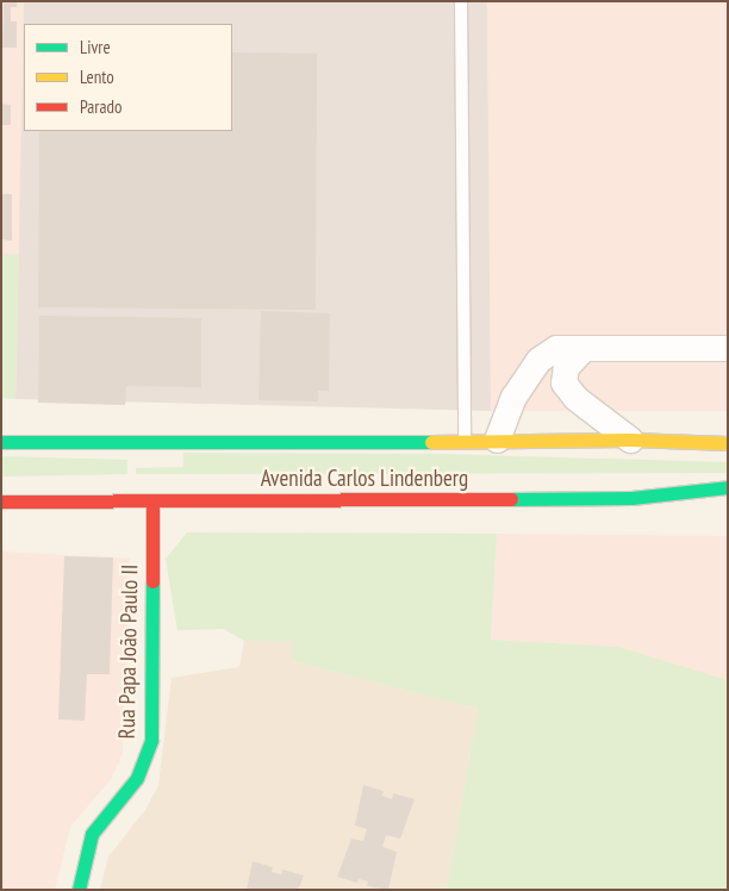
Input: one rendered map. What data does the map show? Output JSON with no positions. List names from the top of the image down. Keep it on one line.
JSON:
{"streets":{"main road":["Avenida Carlos Lindenberg","Rua Papa João Paulo II"]},"crossings":[["Avenida Carlos Lindenberg","Rua Papa João Paulo II"]],"legend":["Livre","Lento","Parado"]}
